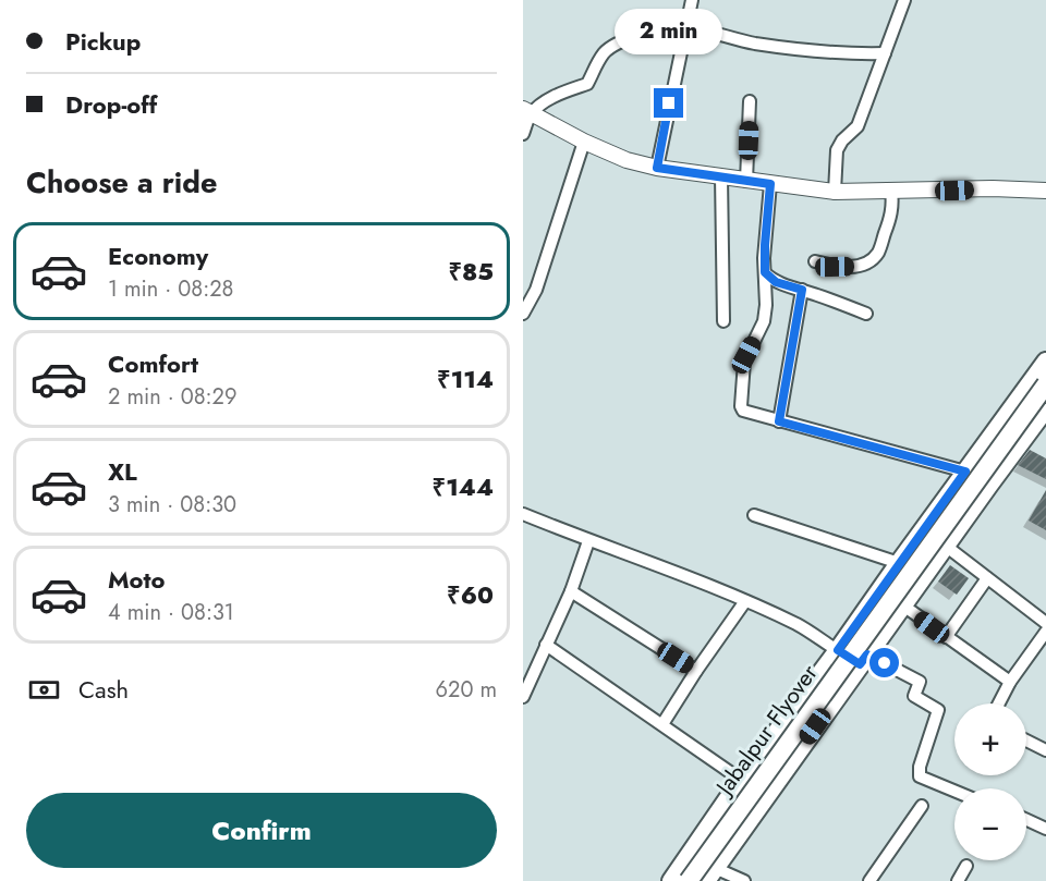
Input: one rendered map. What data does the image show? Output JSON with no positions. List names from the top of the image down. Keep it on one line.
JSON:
{"streets":{"main road":["Jabalpur Flyover"]},"page":{"banner":["Pickup","Drop-off"],"bubble":"2 min","heading":"Choose a ride","list":[{"name":"Economy","note":"1 min · 08:28","value":"₹85"},{"name":"Comfort","note":"2 min · 08:29","value":"₹114"},{"name":"XL","note":"3 min · 08:30","value":"₹144"},{"name":"Moto","note":"4 min · 08:31","value":"₹60"}],"pay":["Cash","620 m"],"map_buttons":["+","−"],"buttons":"Confirm"}}
